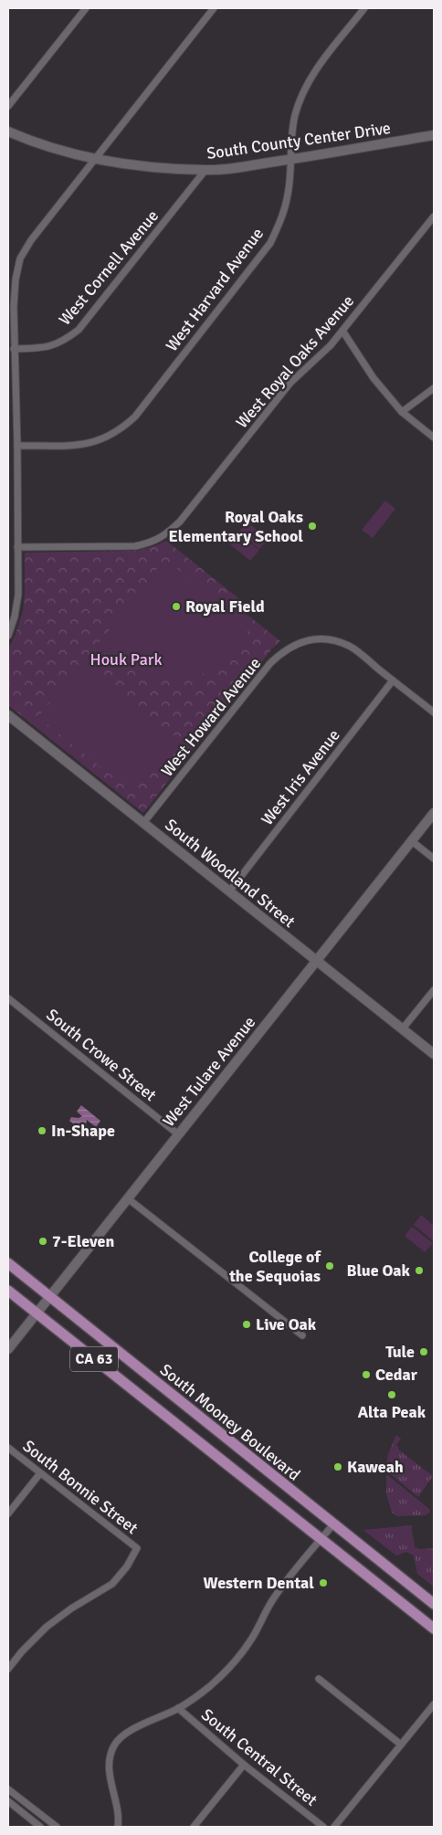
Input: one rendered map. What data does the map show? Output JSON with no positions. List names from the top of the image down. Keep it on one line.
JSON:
{"streets":{"main road":["CA 63","South Mooney Boulevard"],"street":["South County Center Drive","West Cornell Avenue","West Harvard Avenue","West Royal Oaks Avenue","West Howard Avenue","West Iris Avenue","South Woodland Street","South Crowe Street","West Tulare Avenue","South Bonnie Street","South Central Street"]},"crossings":[["South County Center Drive","West Cornell Avenue"],["South County Center Drive","West Harvard Avenue"],["West Howard Avenue","West Iris Avenue"],["West Howard Avenue","South Woodland Street"],["West Iris Avenue","South Woodland Street"],["South Woodland Street","West Tulare Avenue"],["South Crowe Street","West Tulare Avenue"],["West Tulare Avenue","South Mooney Boulevard"]],"parks":["Houk Park"],"places":["Royal Oaks Elementary School","Royal Field","In-Shape","7-Eleven","College of the Sequoias","Blue Oak","Live Oak","Tule","Cedar","Alta Peak","Kaweah","Western Dental"]}
